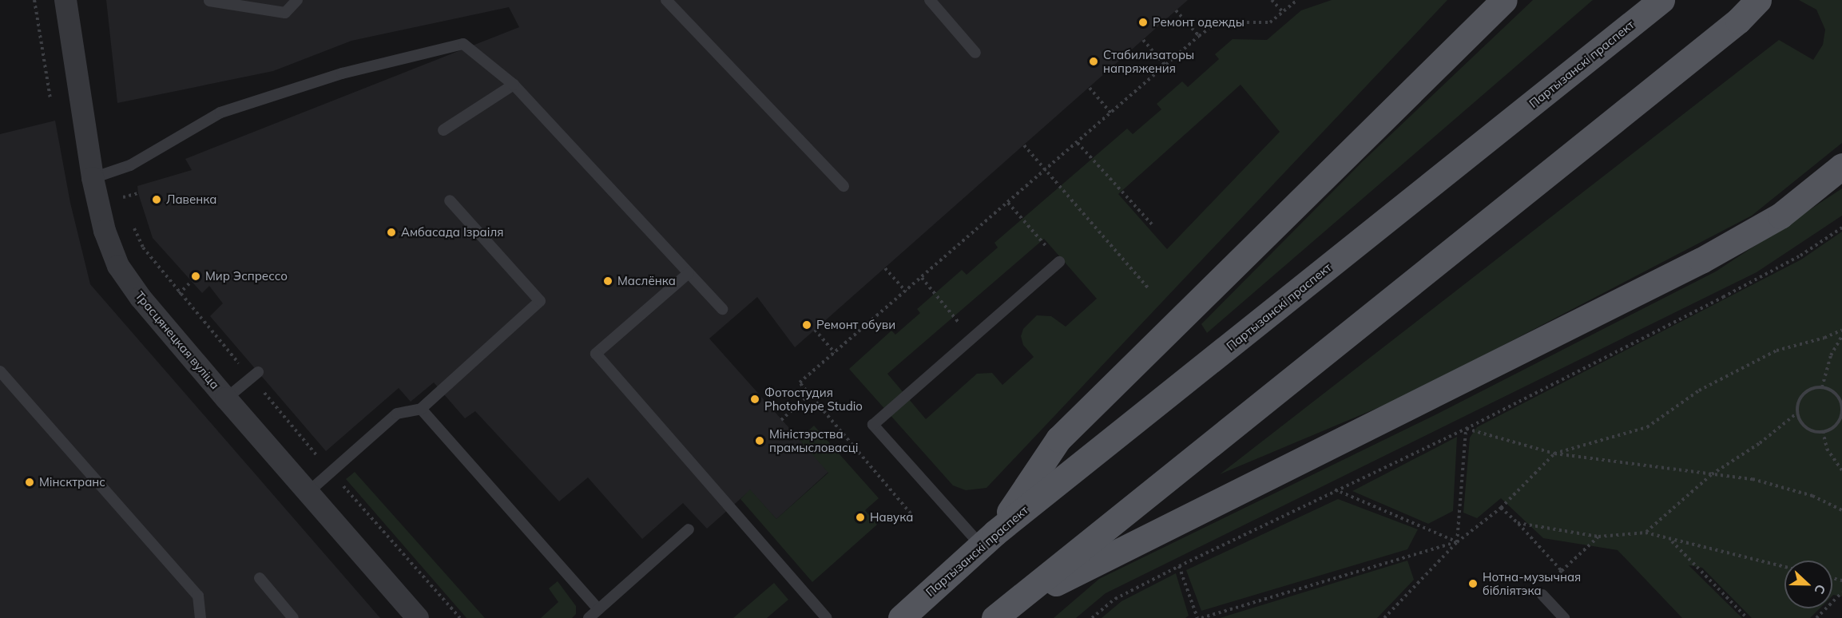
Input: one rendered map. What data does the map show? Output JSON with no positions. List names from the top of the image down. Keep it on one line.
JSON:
{"streets":{"main road":["Партызанскі праспект"],"street":["Трасцянецкая вуліца"]},"places":["Ремонт одежды","Стабилизаторы напряжения","Лавенка","Амбасада Ізраіля","Мир Эспрессо","Маслёнка","Ремонт обуви","Фотостудия Photohype Studio","Міністэрства прамысловасці","Мінсктранс","Навука","Нотна-музычная бібліятэка"],"north":"right"}
